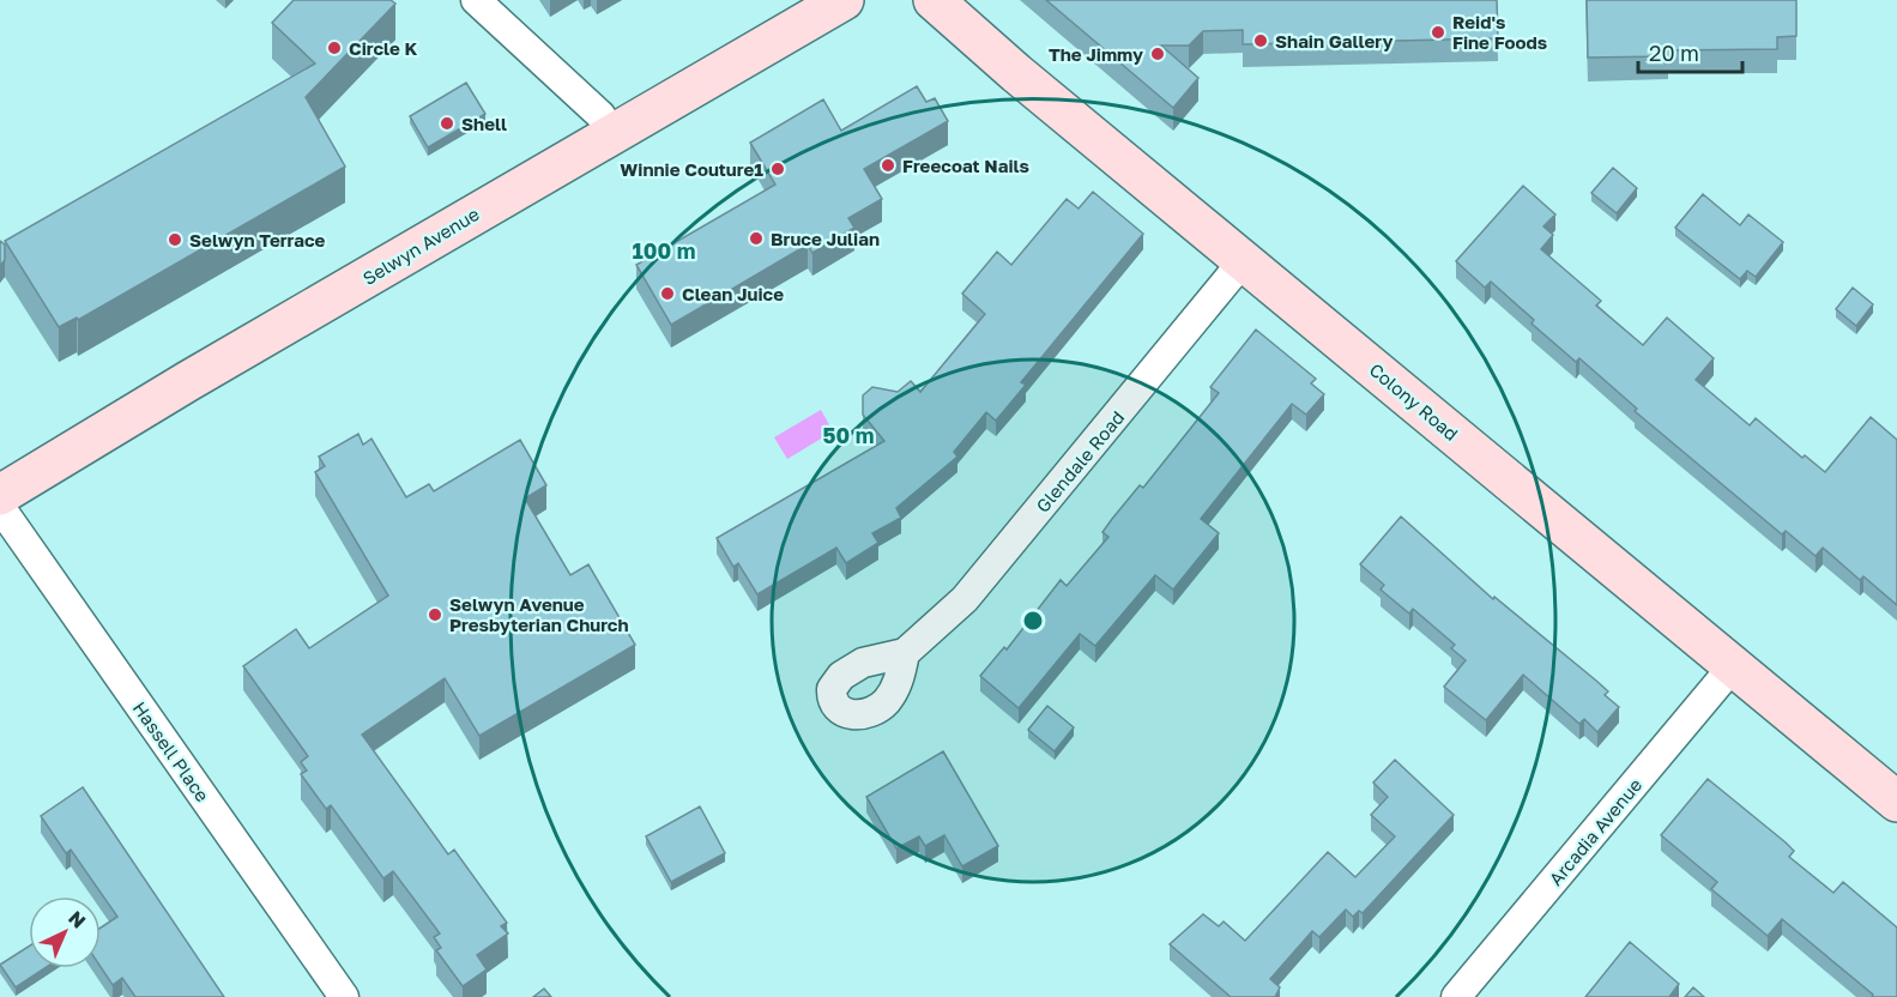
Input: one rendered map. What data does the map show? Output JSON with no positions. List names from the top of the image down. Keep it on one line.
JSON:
{"streets":{"street":["Selwyn Avenue","Colony Road","Glendale Road","Hassell Place","Arcadia Avenue"]},"crossings":[["Colony Road","Glendale Road"],["Colony Road","Arcadia Avenue"]],"places":["Reid's Fine Foods","Shain Gallery","Circle K","The Jimmy","Shell","Freecoat Nails","Winnie Couture1","Bruce Julian","Selwyn Terrace","Clean Juice","Selwyn Avenue Presbyterian Church"],"scale_bar":"20 m","north":"top right","rings":["100 m","50 m"]}
